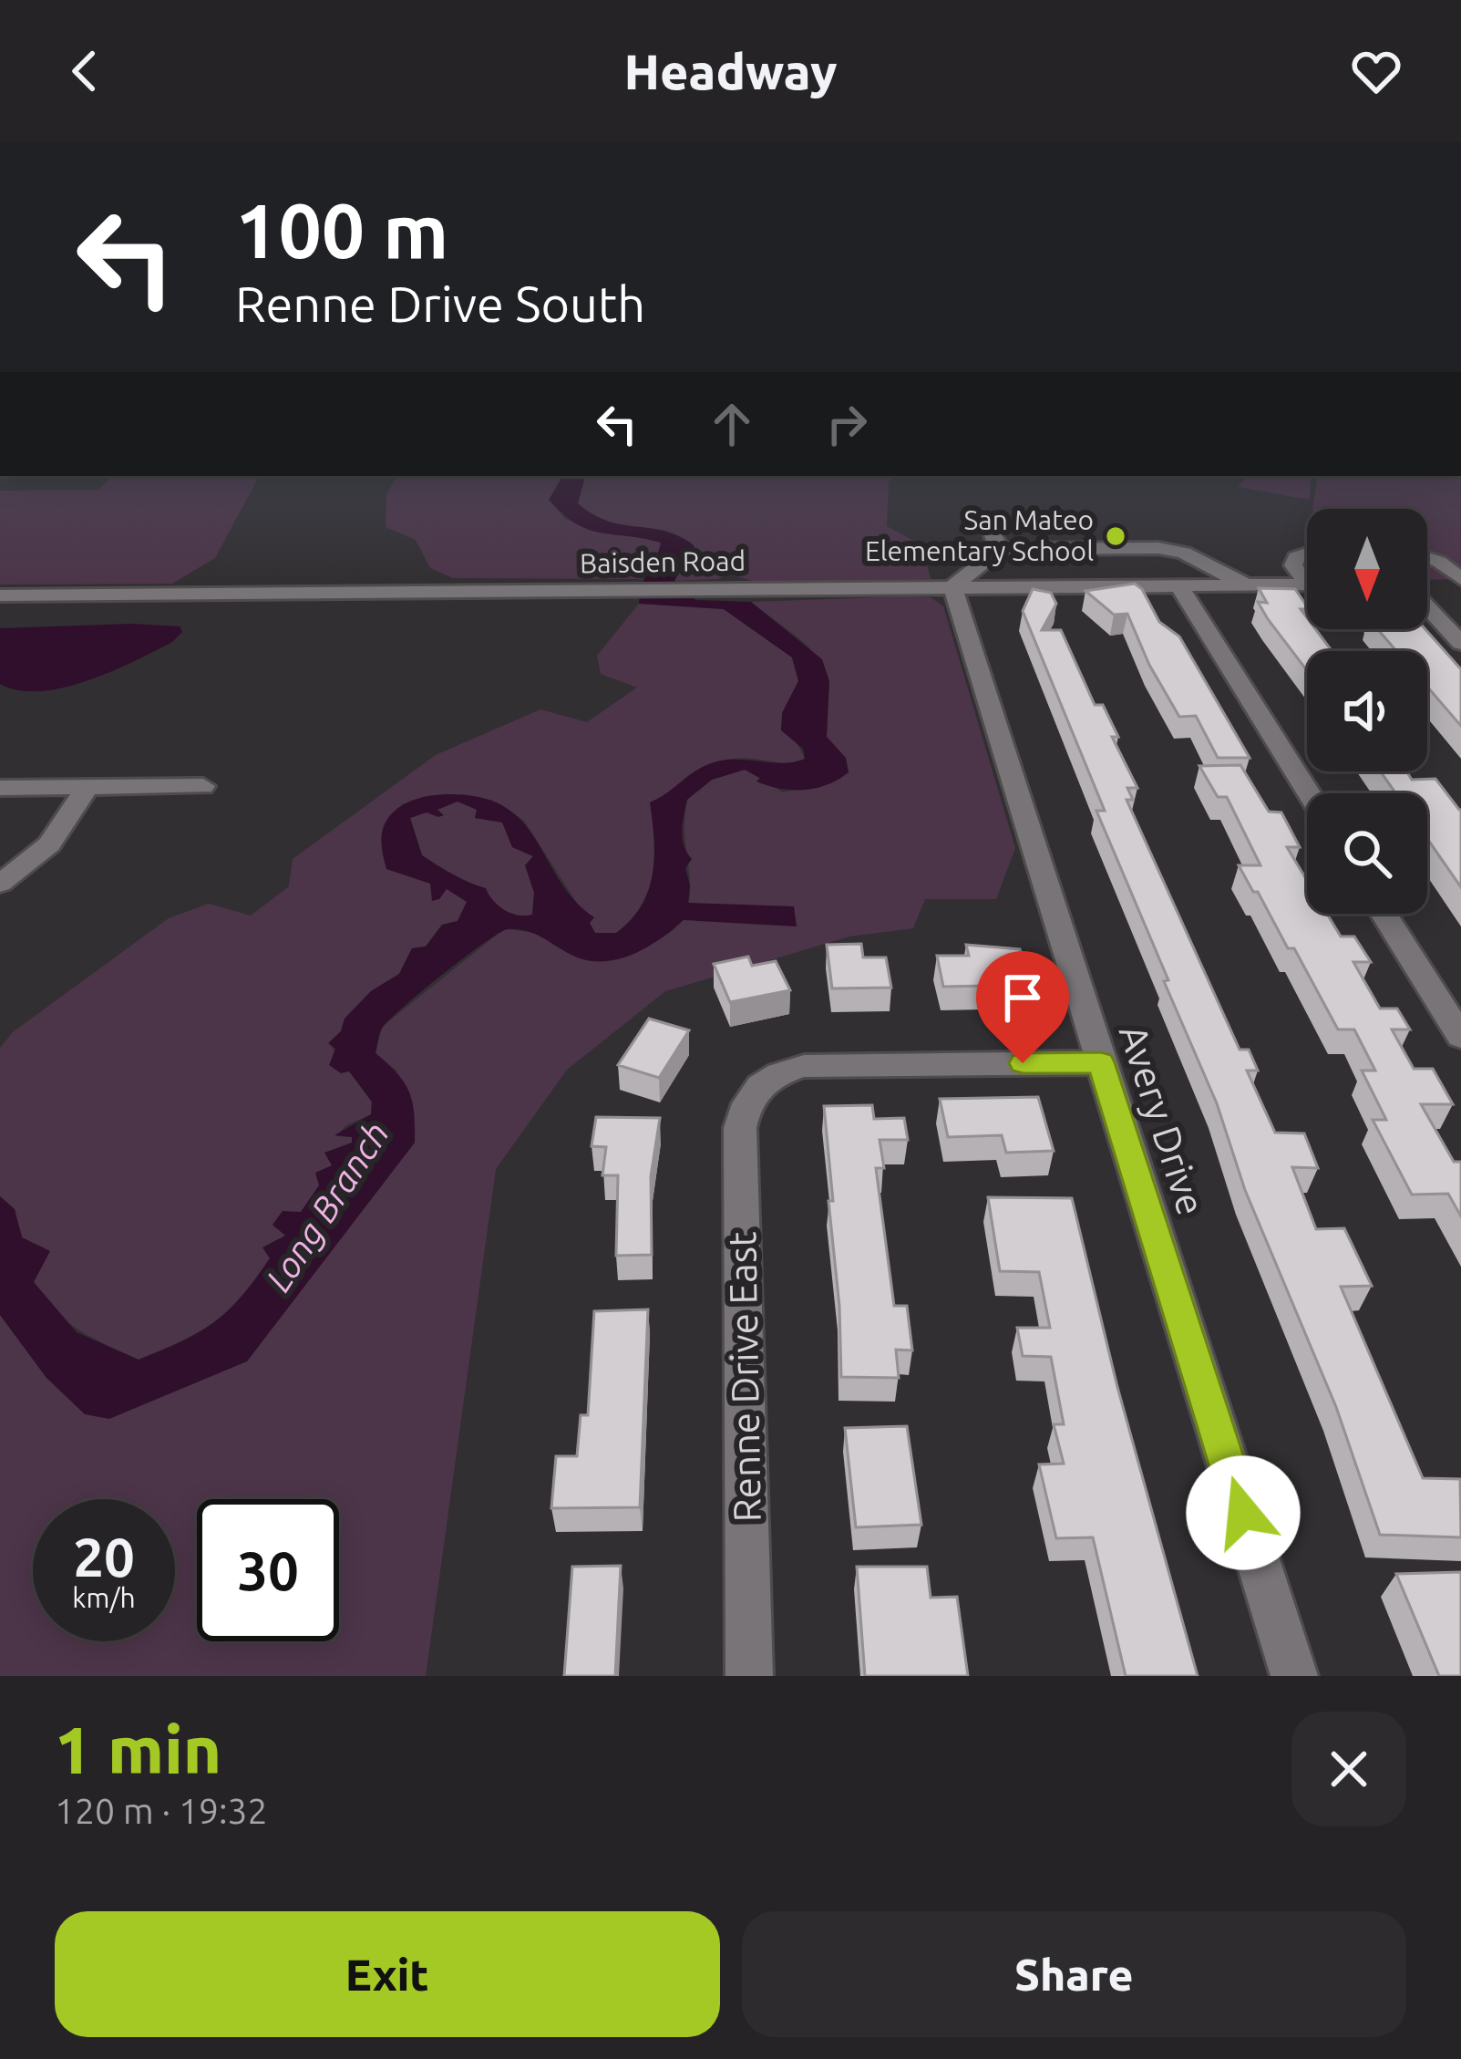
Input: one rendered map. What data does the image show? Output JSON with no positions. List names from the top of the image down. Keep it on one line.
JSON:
{"streets":{"street":["Baisden Road","Avery Drive","Renne Drive East"]},"crossings":[["Baisden Road","Avery Drive"],["Avery Drive","Renne Drive East"]],"water":["Long Branch"],"places":["San Mateo Elementary School"],"north":"bottom","page":{"header":"Headway","turn":["100 m","Renne Drive South"],"speed":"20 km/h","limit":"30","heading":["1 min","120 m · 19:32"],"buttons":["Exit","Share"]}}
